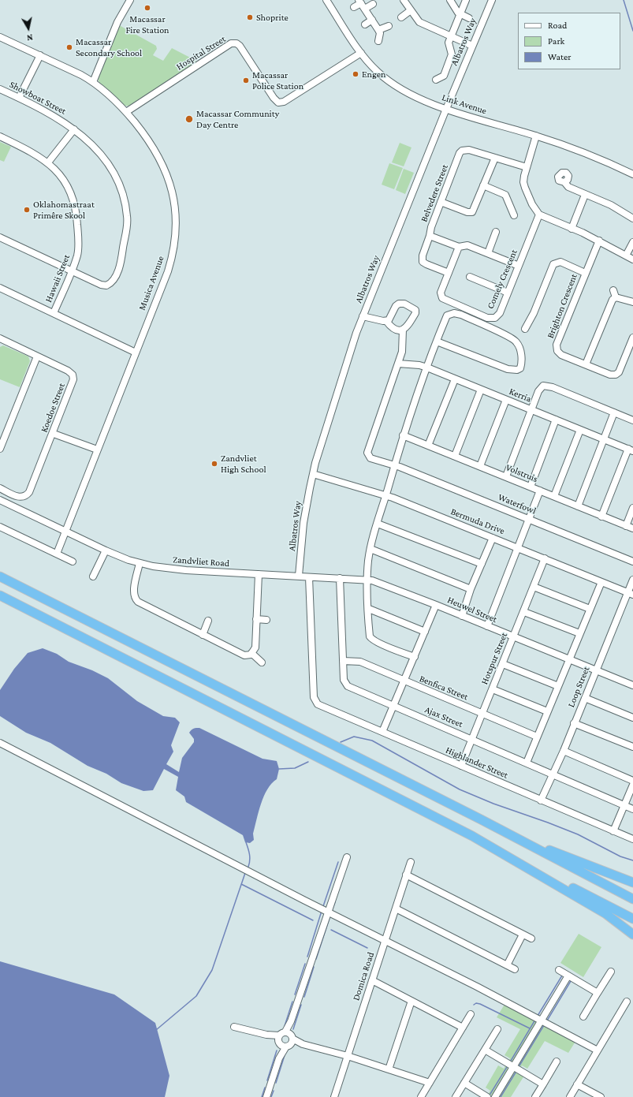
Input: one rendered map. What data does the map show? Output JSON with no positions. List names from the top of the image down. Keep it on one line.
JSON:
{"streets":{"street":["Albatros Way","Hospital Street","Showboat Street","Link Avenue","Belvedere Street","Hawaii Street","Comely Crescent","Musica Avenue","Brighton Crescent","Kerria","Koedoe Street","Volstruis","Waterfowl","Bermuda Drive","Zandvliet Road","Heuwel Street","Hotspur Street","Loop Street","Benfica Street","Ajax Street","Highlander Street","Domica Road"]},"crossings":[["Albatros Way","Link Avenue"],["Albatros Way","Bermuda Drive"],["Albatros Way","Zandvliet Road"],["Albatros Way","Heuwel Street"],["Hospital Street","Link Avenue"],["Hospital Street","Musica Avenue"],["Showboat Street","Hawaii Street"],["Belvedere Street","Comely Crescent"],["Musica Avenue","Zandvliet Road"],["Kerria","Waterfowl"],["Bermuda Drive","Hotspur Street"],["Bermuda Drive","Loop Street"],["Zandvliet Road","Heuwel Street"],["Heuwel Street","Hotspur Street"],["Heuwel Street","Loop Street"],["Heuwel Street","Ajax Street"],["Heuwel Street","Highlander Street"],["Hotspur Street","Benfica Street"],["Hotspur Street","Ajax Street"],["Hotspur Street","Highlander Street"],["Loop Street","Ajax Street"],["Loop Street","Highlander Street"],["Benfica Street","Ajax Street"]],"places":["Macassar Fire Station","Shoprite","Macassar Secondary School","Engen","Macassar Police Station","Macassar Community Day Centre","Oklahomastraat Primêre Skool","Zandvliet High School"],"legend":["Road","Park","Water"],"north":"bottom"}
